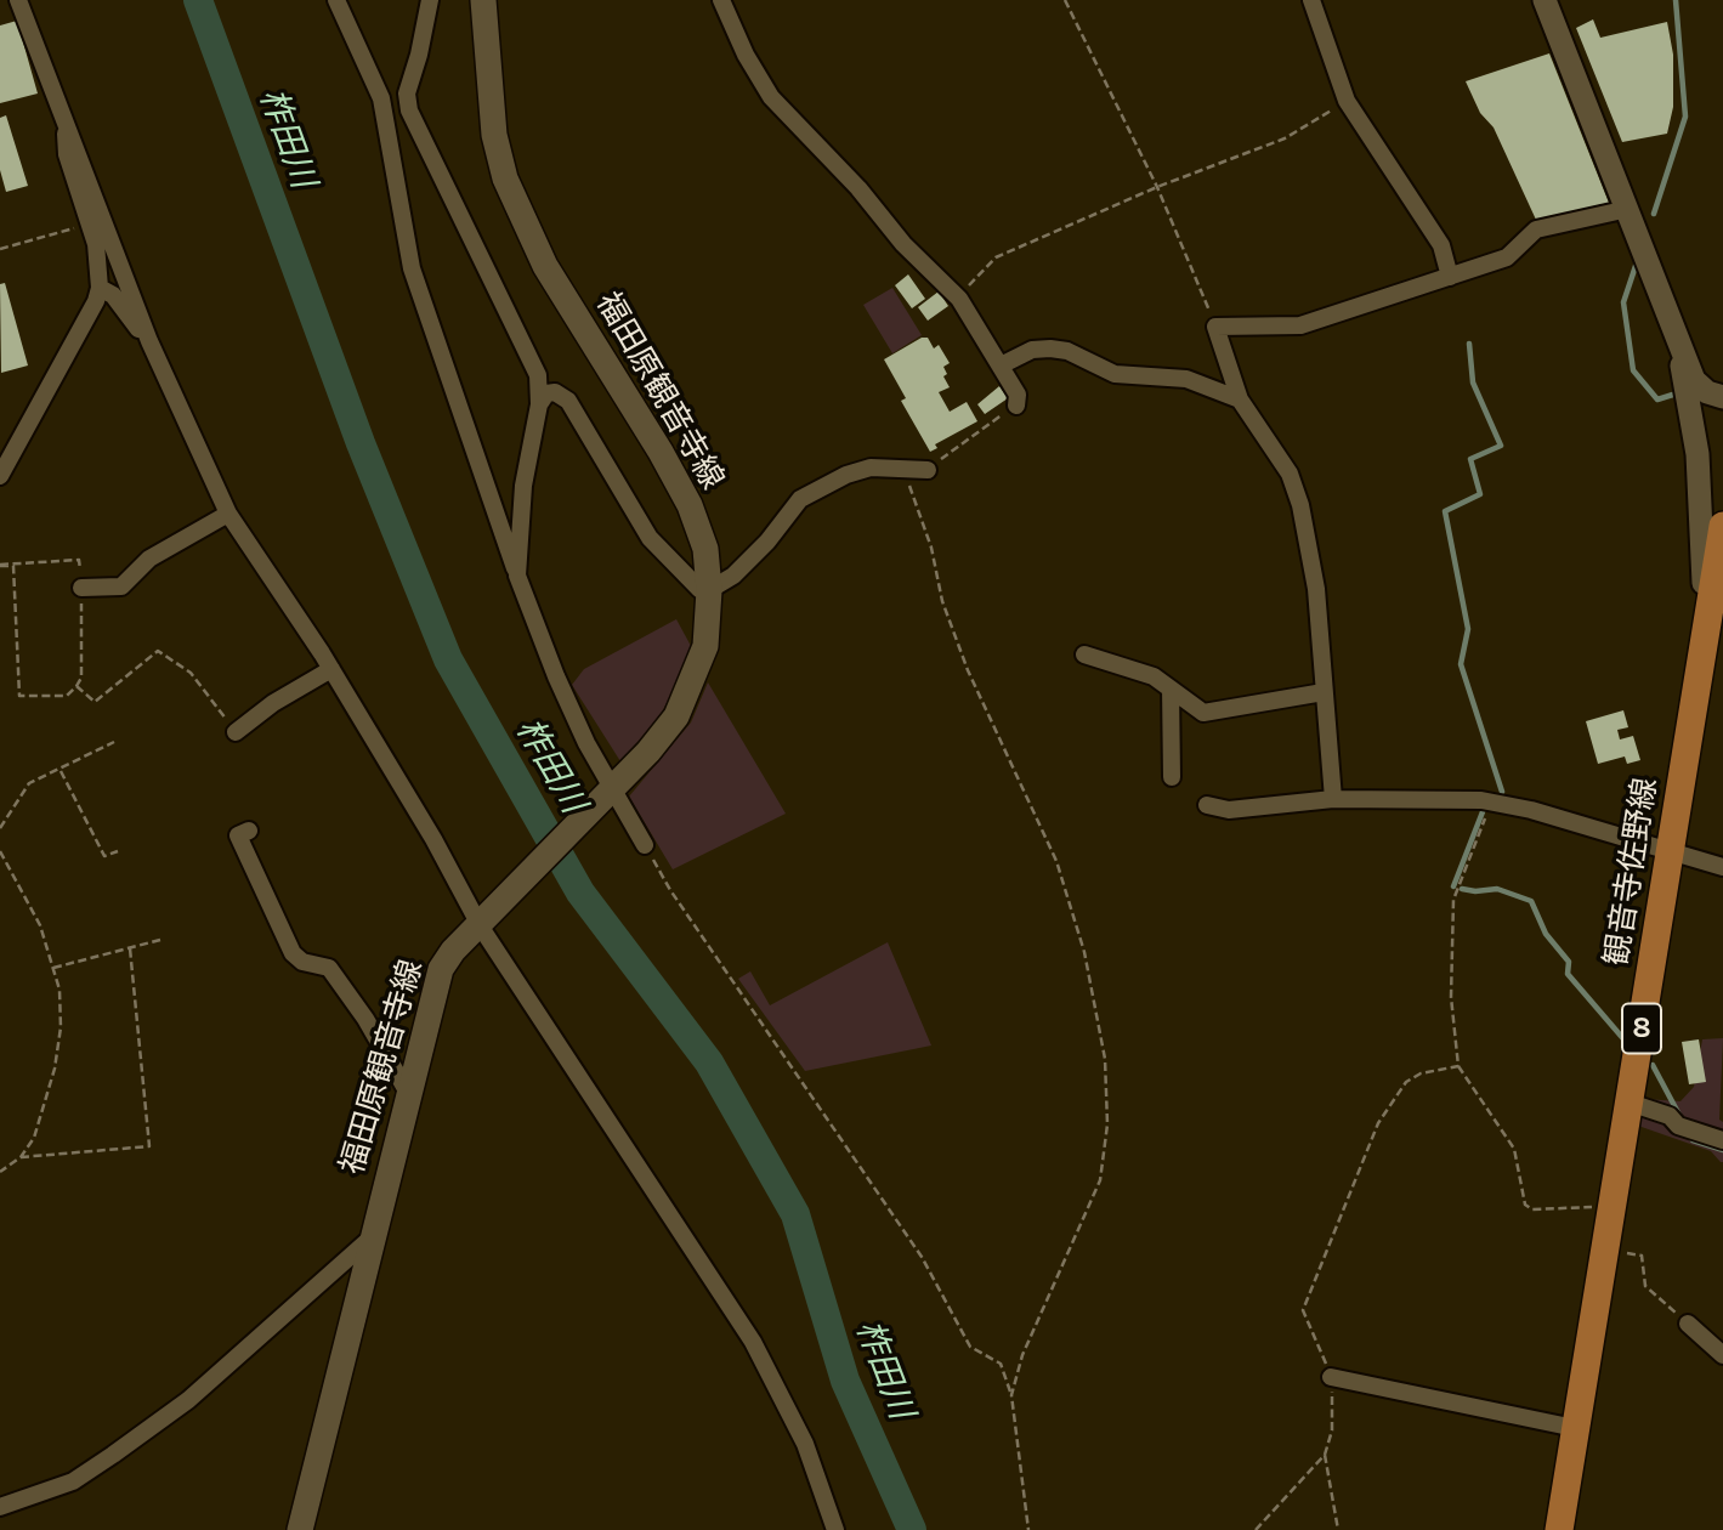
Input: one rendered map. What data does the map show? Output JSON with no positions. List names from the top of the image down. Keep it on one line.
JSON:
{"streets":{"main road":["福田原観音寺線","観音寺佐野線","8"]},"water":["柞田川"]}
